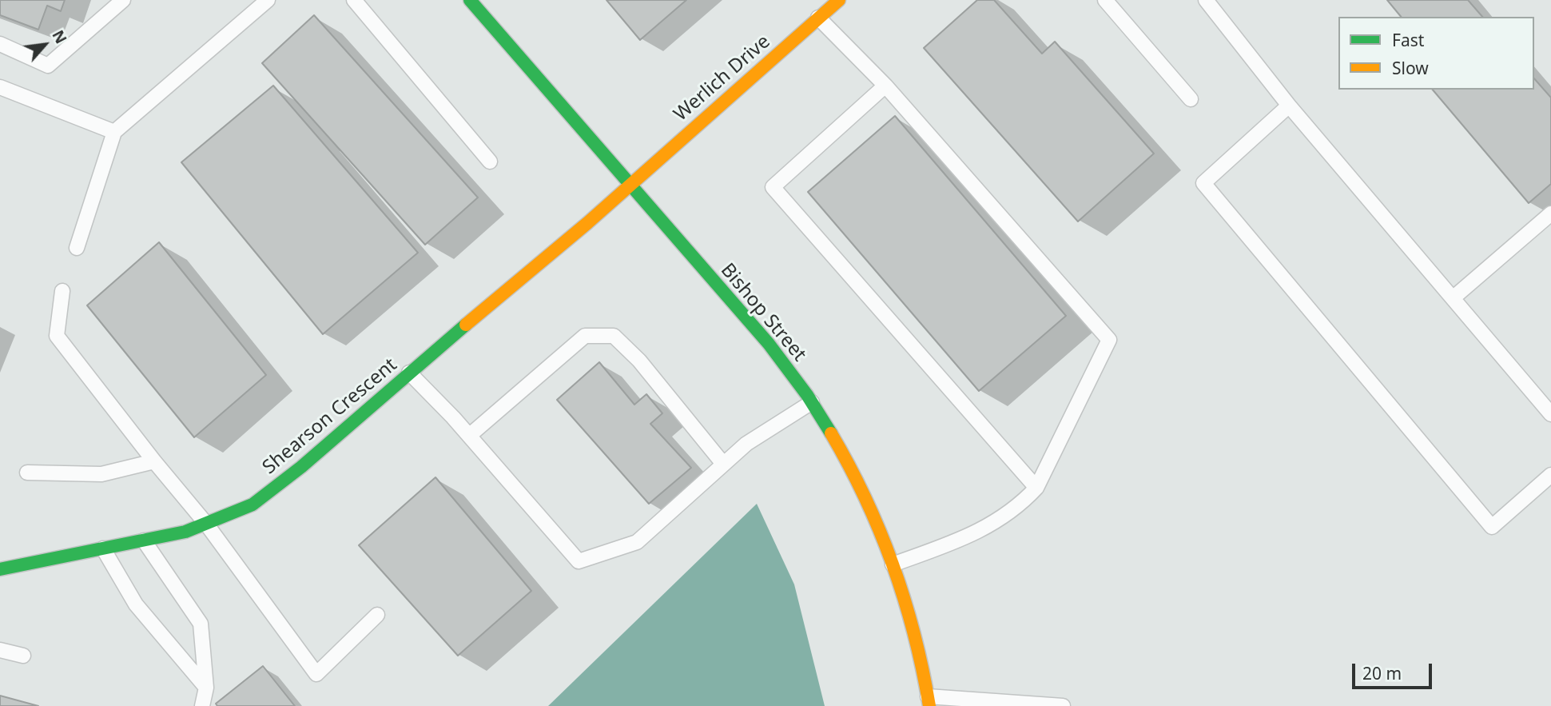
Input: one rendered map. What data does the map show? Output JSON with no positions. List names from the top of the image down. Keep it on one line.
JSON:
{"streets":{"street":["Werlich Drive","Bishop Street","Shearson Crescent"]},"crossings":[["Werlich Drive","Bishop Street"],["Werlich Drive","Shearson Crescent"],["Bishop Street","Shearson Crescent"]],"legend":["Fast","Slow"],"scale_bar":"20 m","north":"top right"}
